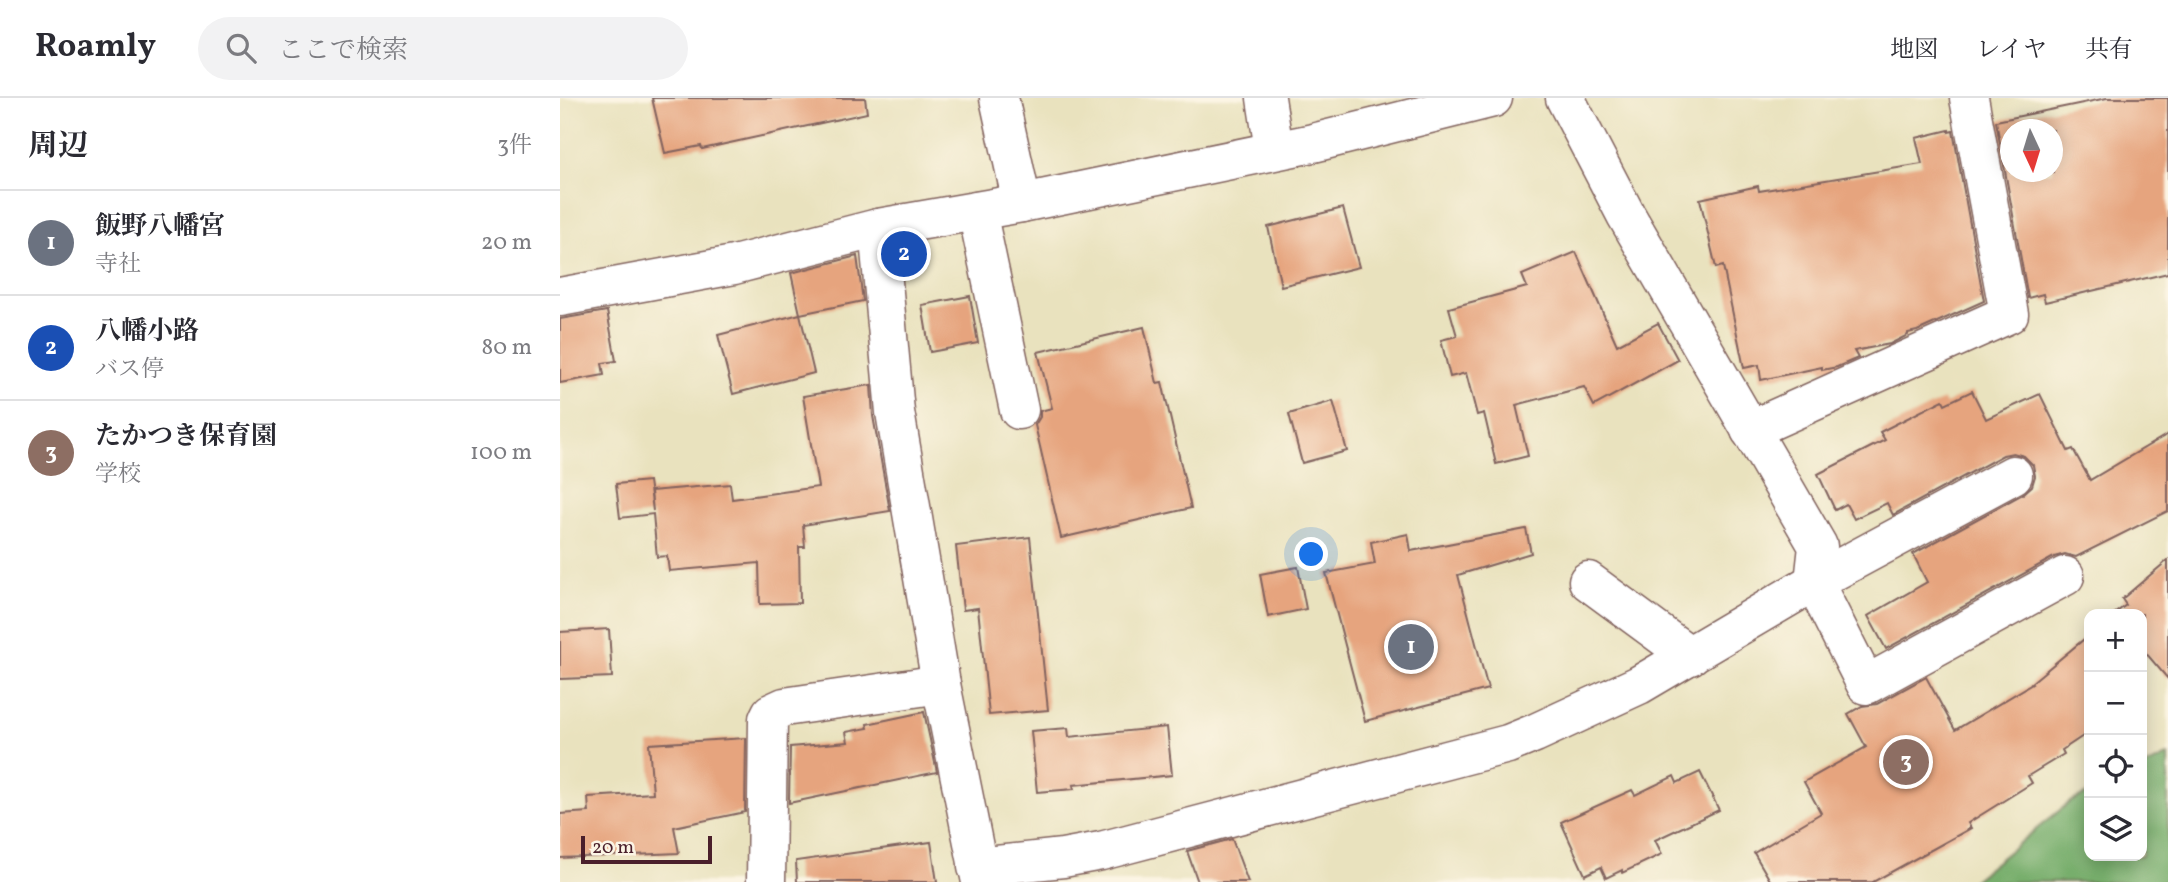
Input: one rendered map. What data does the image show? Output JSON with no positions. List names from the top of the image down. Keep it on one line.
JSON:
{"scale_bar":"20 m","north":"bottom","page":{"header":"Roamly","search":"ここで検索","nav":["地図","レイヤ","共有"],"heading":["周辺","3件"],"list":[{"mark":"1","name":"飯野八幡宮","note":"寺社","value":"20 m"},{"mark":"2","name":"八幡小路","note":"バス停","value":"80 m"},{"mark":"3","name":"たかつき保育園","note":"学校","value":"100 m"}],"pins":["2","1","3"],"map_buttons":["+","−"],"scale":"20 m"}}
